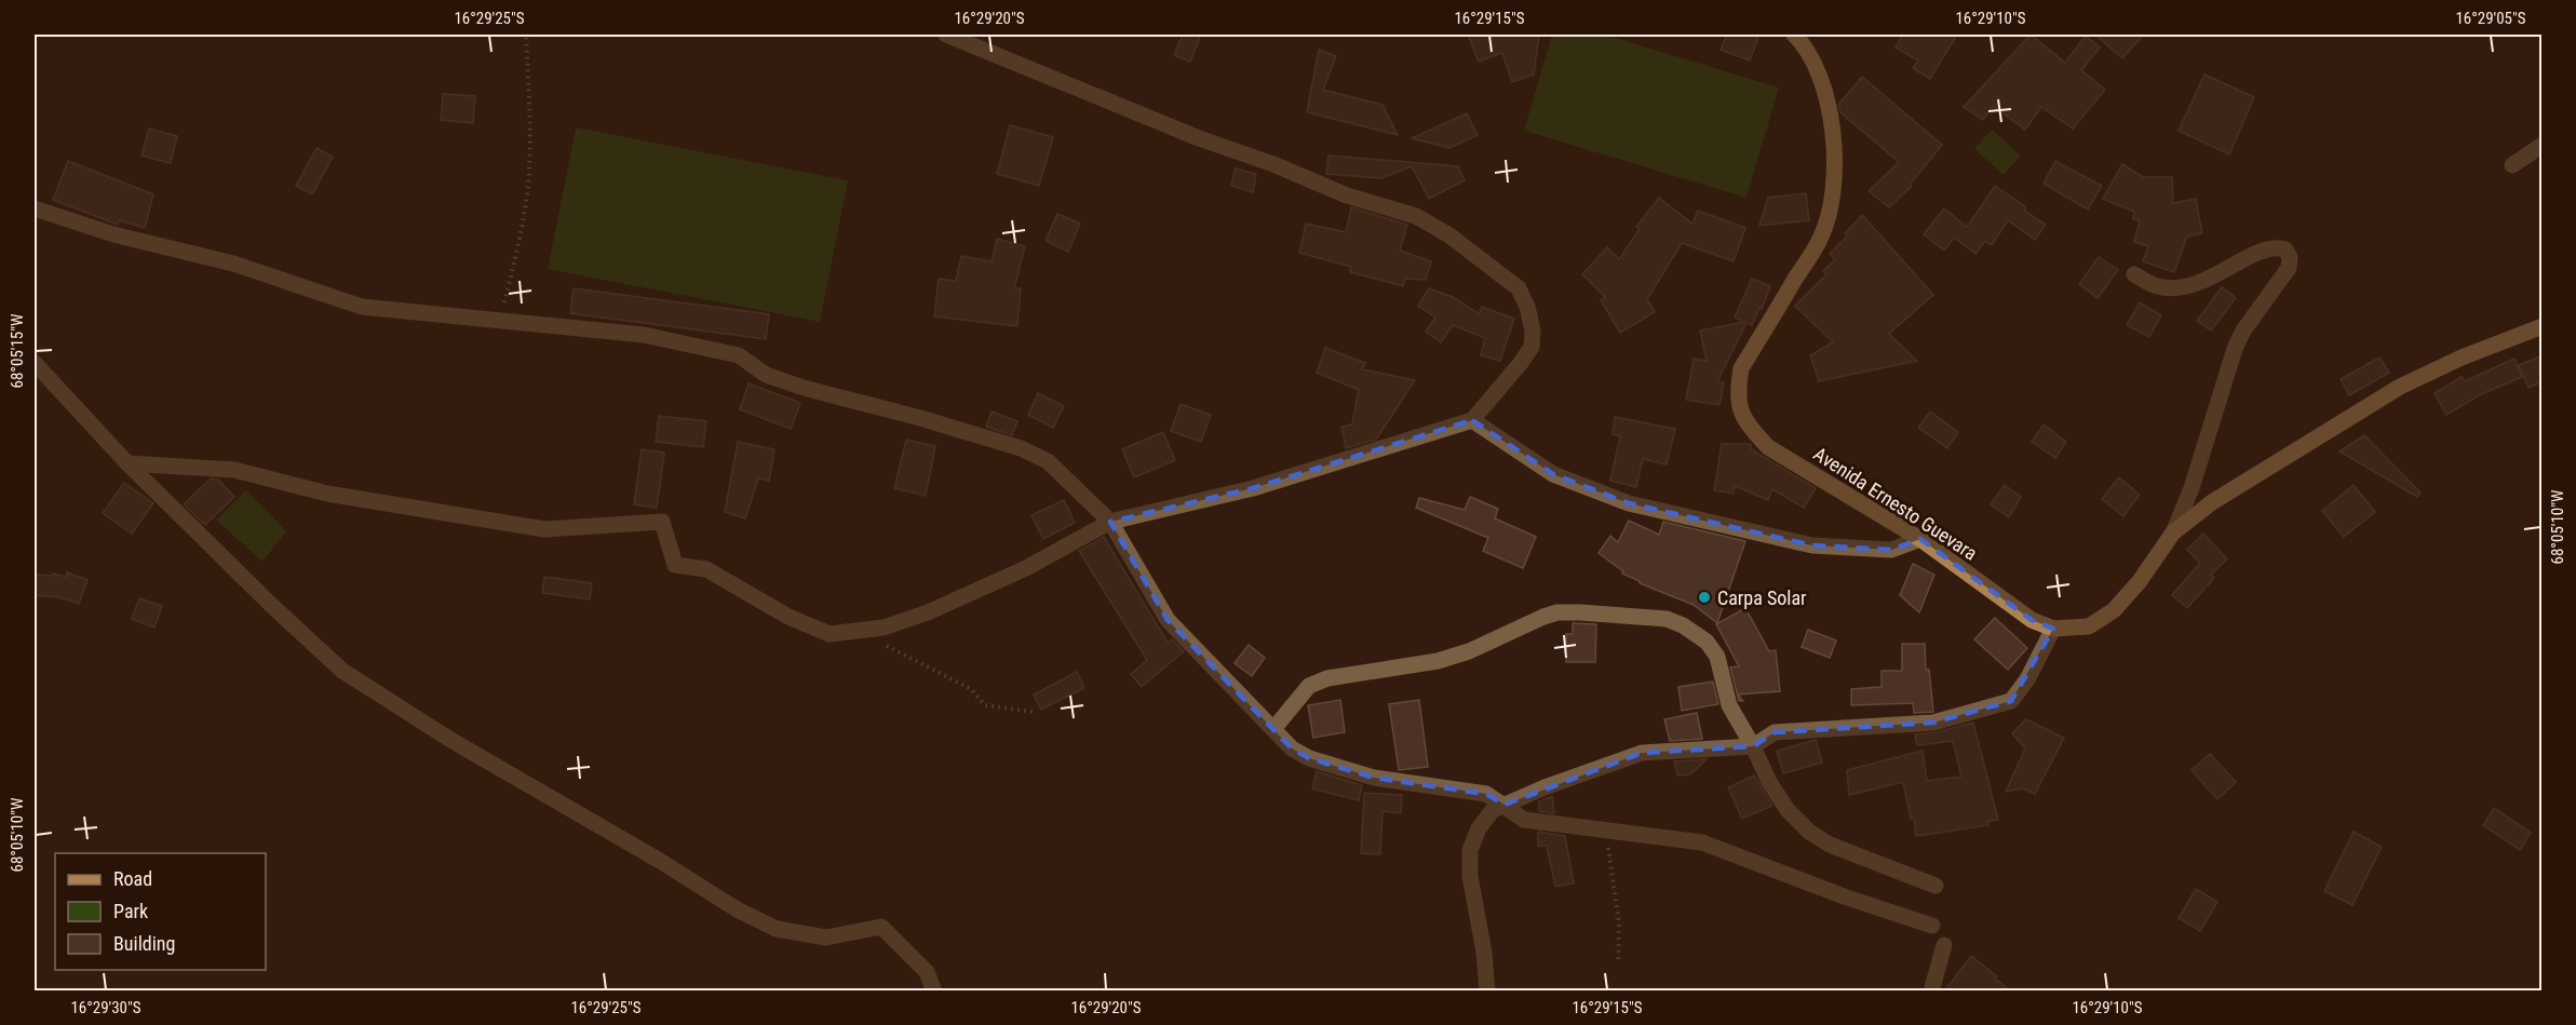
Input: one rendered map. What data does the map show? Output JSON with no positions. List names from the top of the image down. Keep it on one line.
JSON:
{"streets":{"main road":["Avenida Ernesto Guevara"]},"places":["Carpa Solar"],"legend":["Road","Park","Building"],"coordinates":["16°29'25\"S","16°29'20\"S","16°29'15\"S","16°29'10\"S","16°29'05\"S","68°05'15\"W","68°05'10\"W","16°29'30\"S"]}
